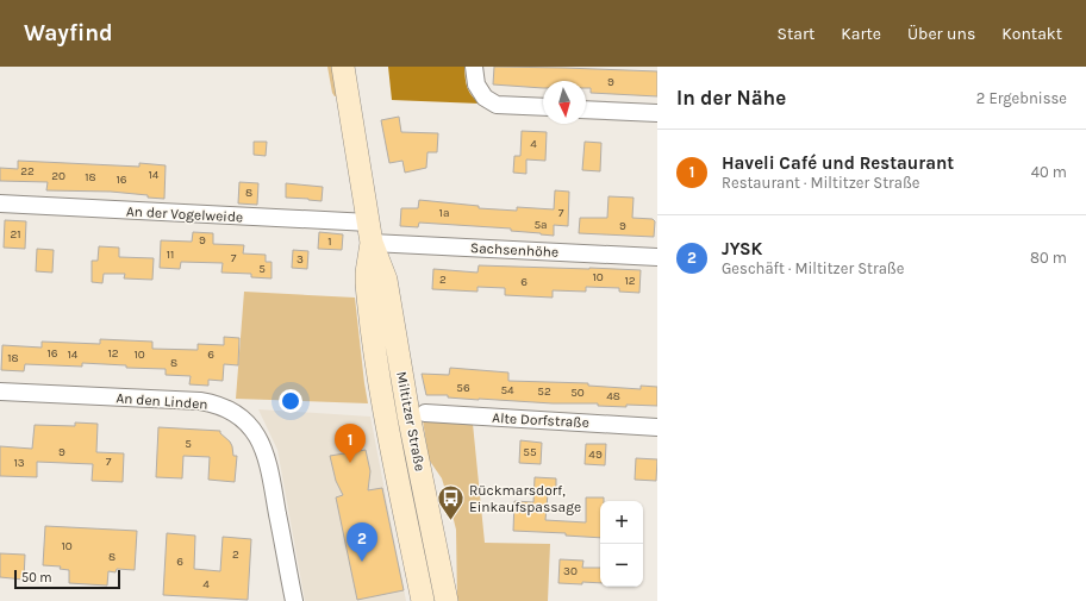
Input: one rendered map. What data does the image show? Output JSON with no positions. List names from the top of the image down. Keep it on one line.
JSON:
{"streets":{"street":["An der Vogelweide","Sachsenhöhe","An den Linden","Alte Dorfstraße","Miltitzer Straße"]},"crossings":[["An der Vogelweide","Sachsenhöhe"],["An der Vogelweide","Miltitzer Straße"],["Sachsenhöhe","Miltitzer Straße"]],"places":{"bus stop":["Rückmarsdorf, Einkaufspassage"]},"house_numbers":["9","4","22","14","20","18","16","8","1a","7","5a","9","21","9","1","11","7","3","5","10","2","12","6","16","12","14","10","6","18","8","56","54","52","50","48","5","9","55","49","7","13","10","2","8","6","30","4"],"scale_bar":"50 m","north":"bottom","page":{"header":"Wayfind","nav":["Start","Karte","Über uns","Kontakt"],"heading":["In der Nähe","2 Ergebnisse"],"list":[{"mark":"1","name":"Haveli Café und Restaurant","note":"Restaurant · Miltitzer Straße","value":"40 m"},{"mark":"2","name":"JYSK","note":"Geschäft · Miltitzer Straße","value":"80 m"}],"pins":["1","2"],"map_buttons":["+","−"],"scale":"50 m"}}
